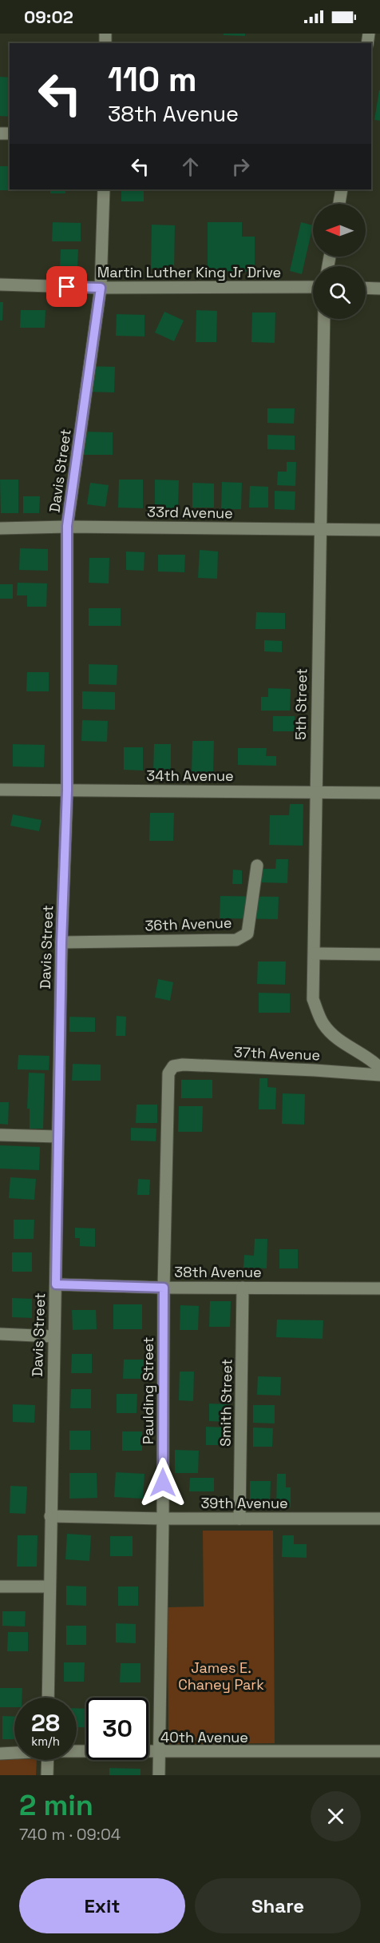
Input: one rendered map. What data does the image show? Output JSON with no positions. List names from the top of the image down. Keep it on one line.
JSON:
{"streets":{"street":["Martin Luther King Jr Drive","Davis Street","33rd Avenue","5th Street","34th Avenue","36th Avenue","37th Avenue","38th Avenue","Paulding Street","Smith Street","39th Avenue","40th Avenue"]},"crossings":[["Martin Luther King Jr Drive","Davis Street"],["Davis Street","33rd Avenue"],["Davis Street","34th Avenue"],["Davis Street","36th Avenue"],["Davis Street","38th Avenue"],["Davis Street","39th Avenue"],["33rd Avenue","5th Street"],["5th Street","34th Avenue"],["37th Avenue","Paulding Street"],["38th Avenue","Paulding Street"],["38th Avenue","Smith Street"],["Paulding Street","39th Avenue"],["Paulding Street","40th Avenue"],["Smith Street","39th Avenue"]],"parks":["James E. Chaney Park"],"north":"left","page":{"status":"09:02","turn":["110 m","38th Avenue"],"speed":"28 km/h","limit":"30","heading":["2 min","740 m · 09:04"],"buttons":["Exit","Share"]}}
